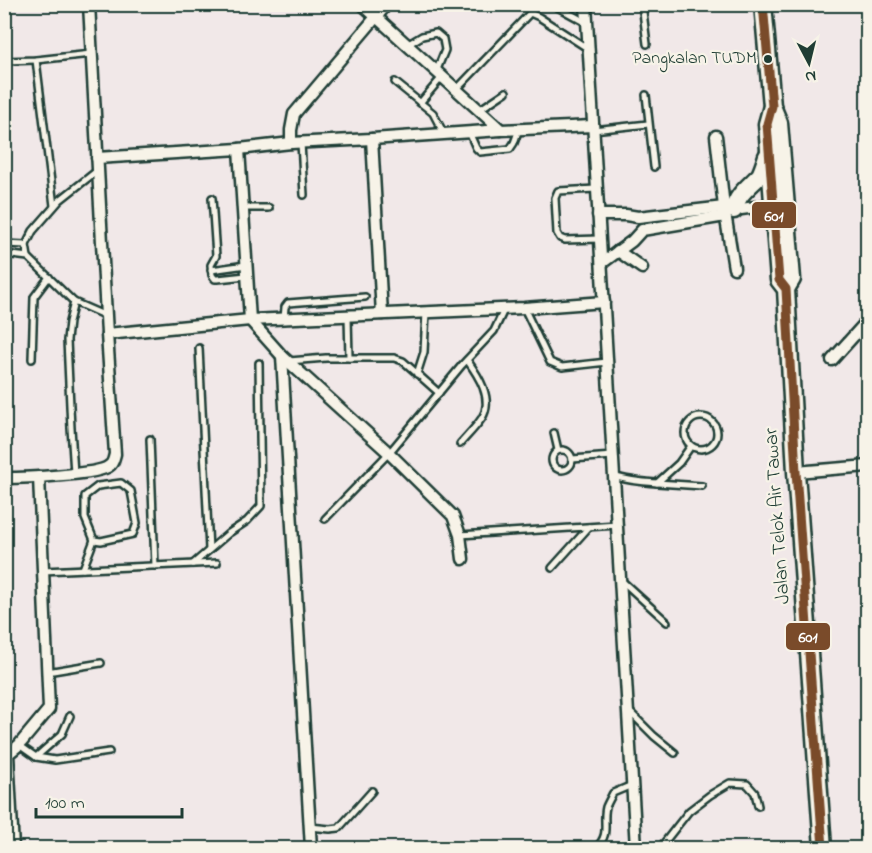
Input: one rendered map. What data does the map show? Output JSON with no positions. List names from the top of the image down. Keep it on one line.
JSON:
{"streets":{"main road":["Jalan Telok Air Tawar"]},"places":["Pangkalan TUDM"],"lines":["transit line 601"],"scale_bar":"100 m","north":"bottom"}
